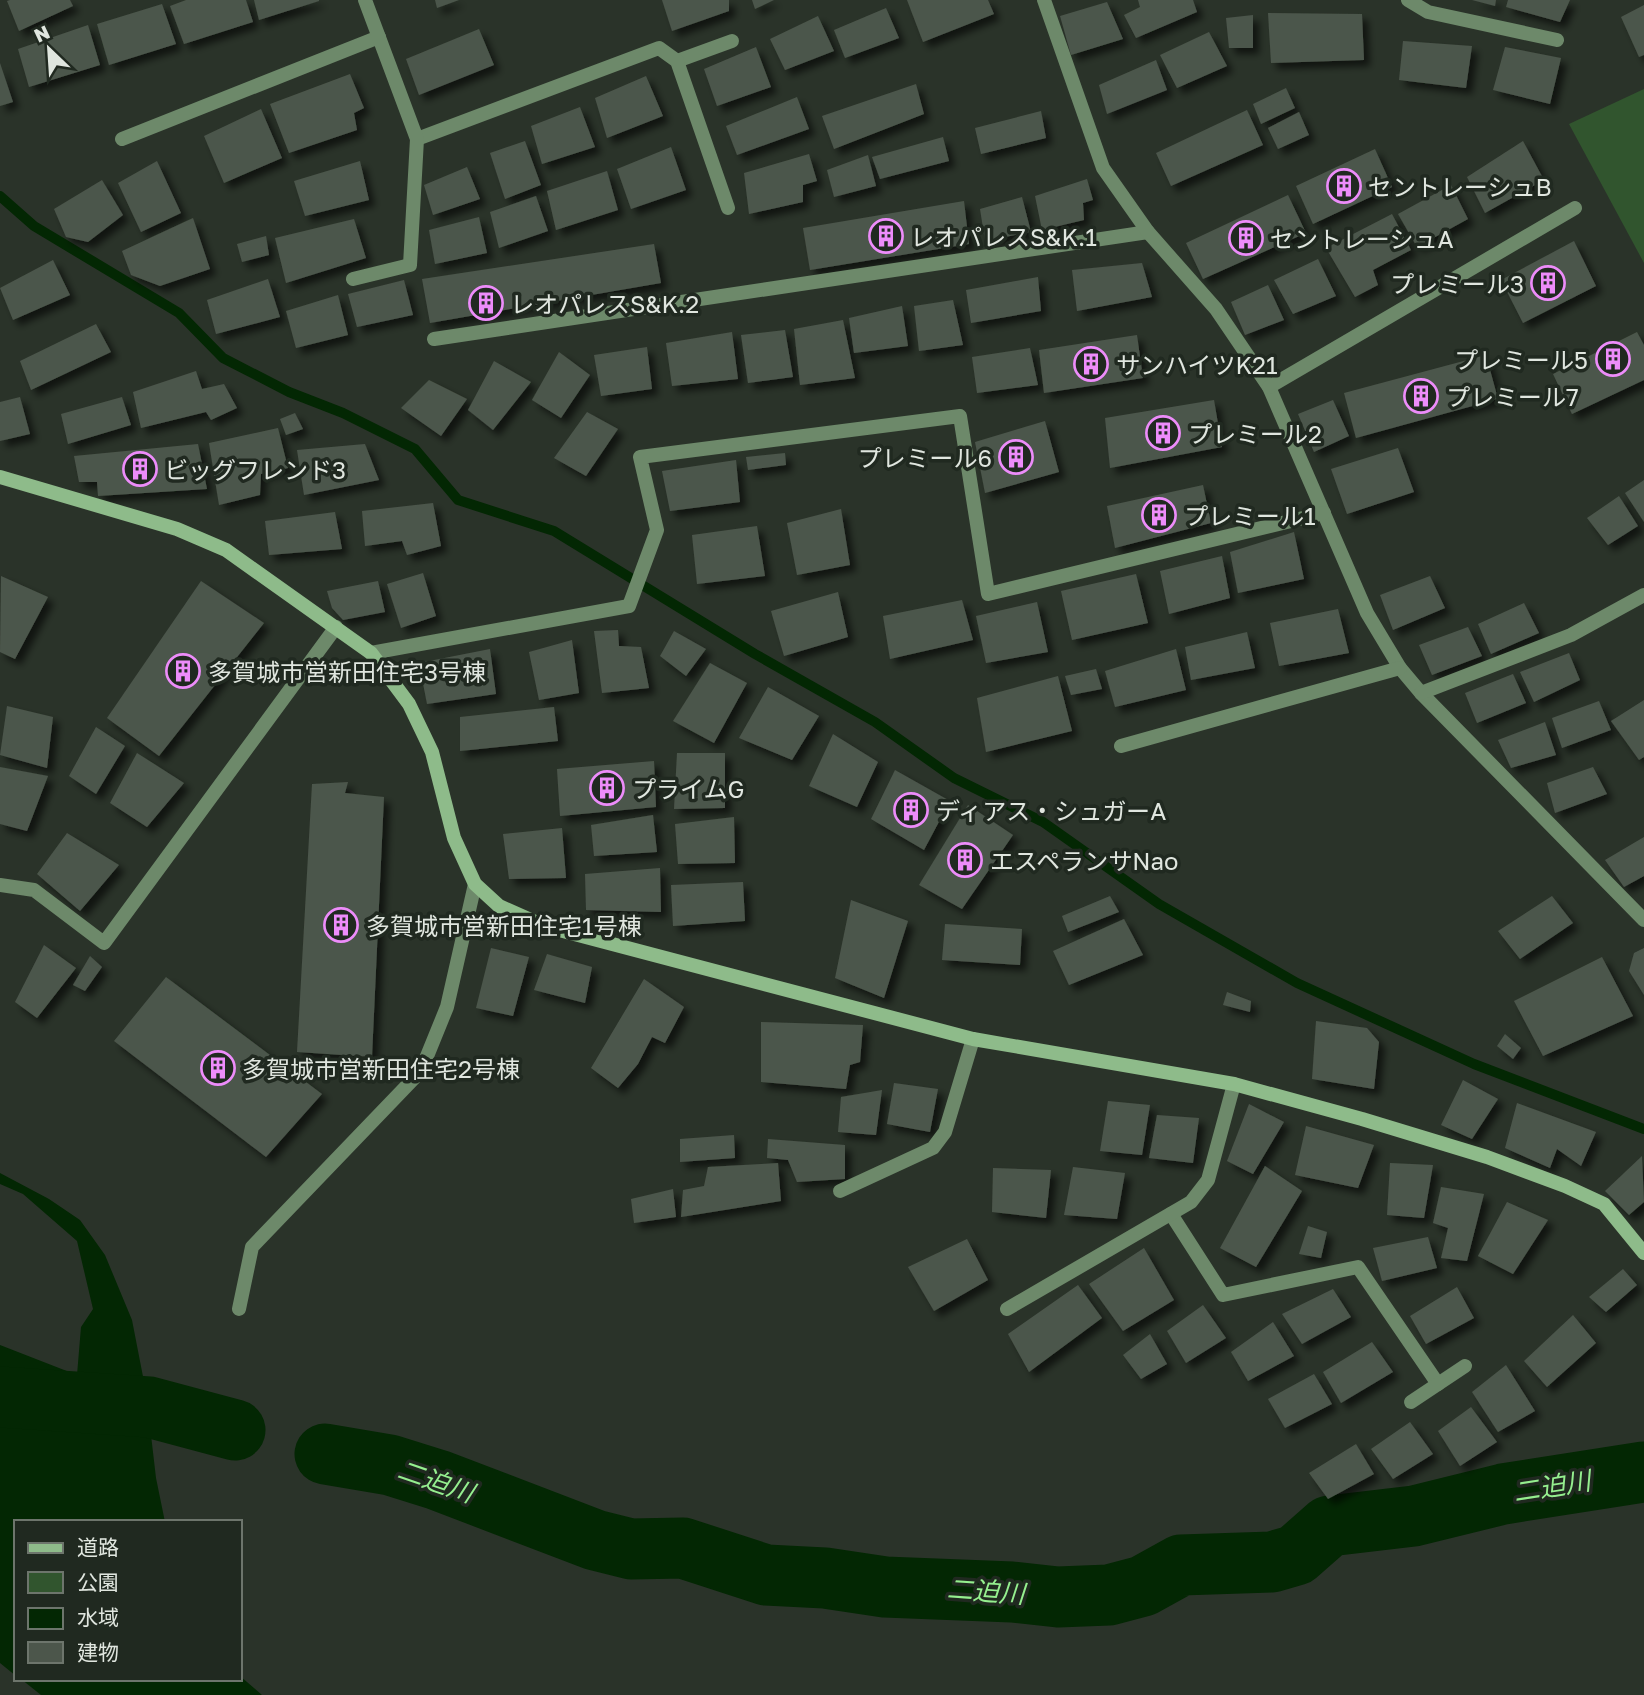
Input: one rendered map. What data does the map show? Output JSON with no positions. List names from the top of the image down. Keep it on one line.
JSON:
{"water":["二迫川"],"places":{"building":["セントレーシュB","レオパレスS&K.1","セントレーシュA","プレミール3","レオパレスS&K.2","プレミール5","サンハイツK21","プレミール7","プレミール2","プレミール6","ビッグフレンド3","プレミール1","多賀城市営新田住宅3号棟","プライムG","ディアス・シュガーA","エスペランサNao","多賀城市営新田住宅1号棟","多賀城市営新田住宅2号棟"]},"legend":["道路","公園","水域","建物"],"north":"top left"}
